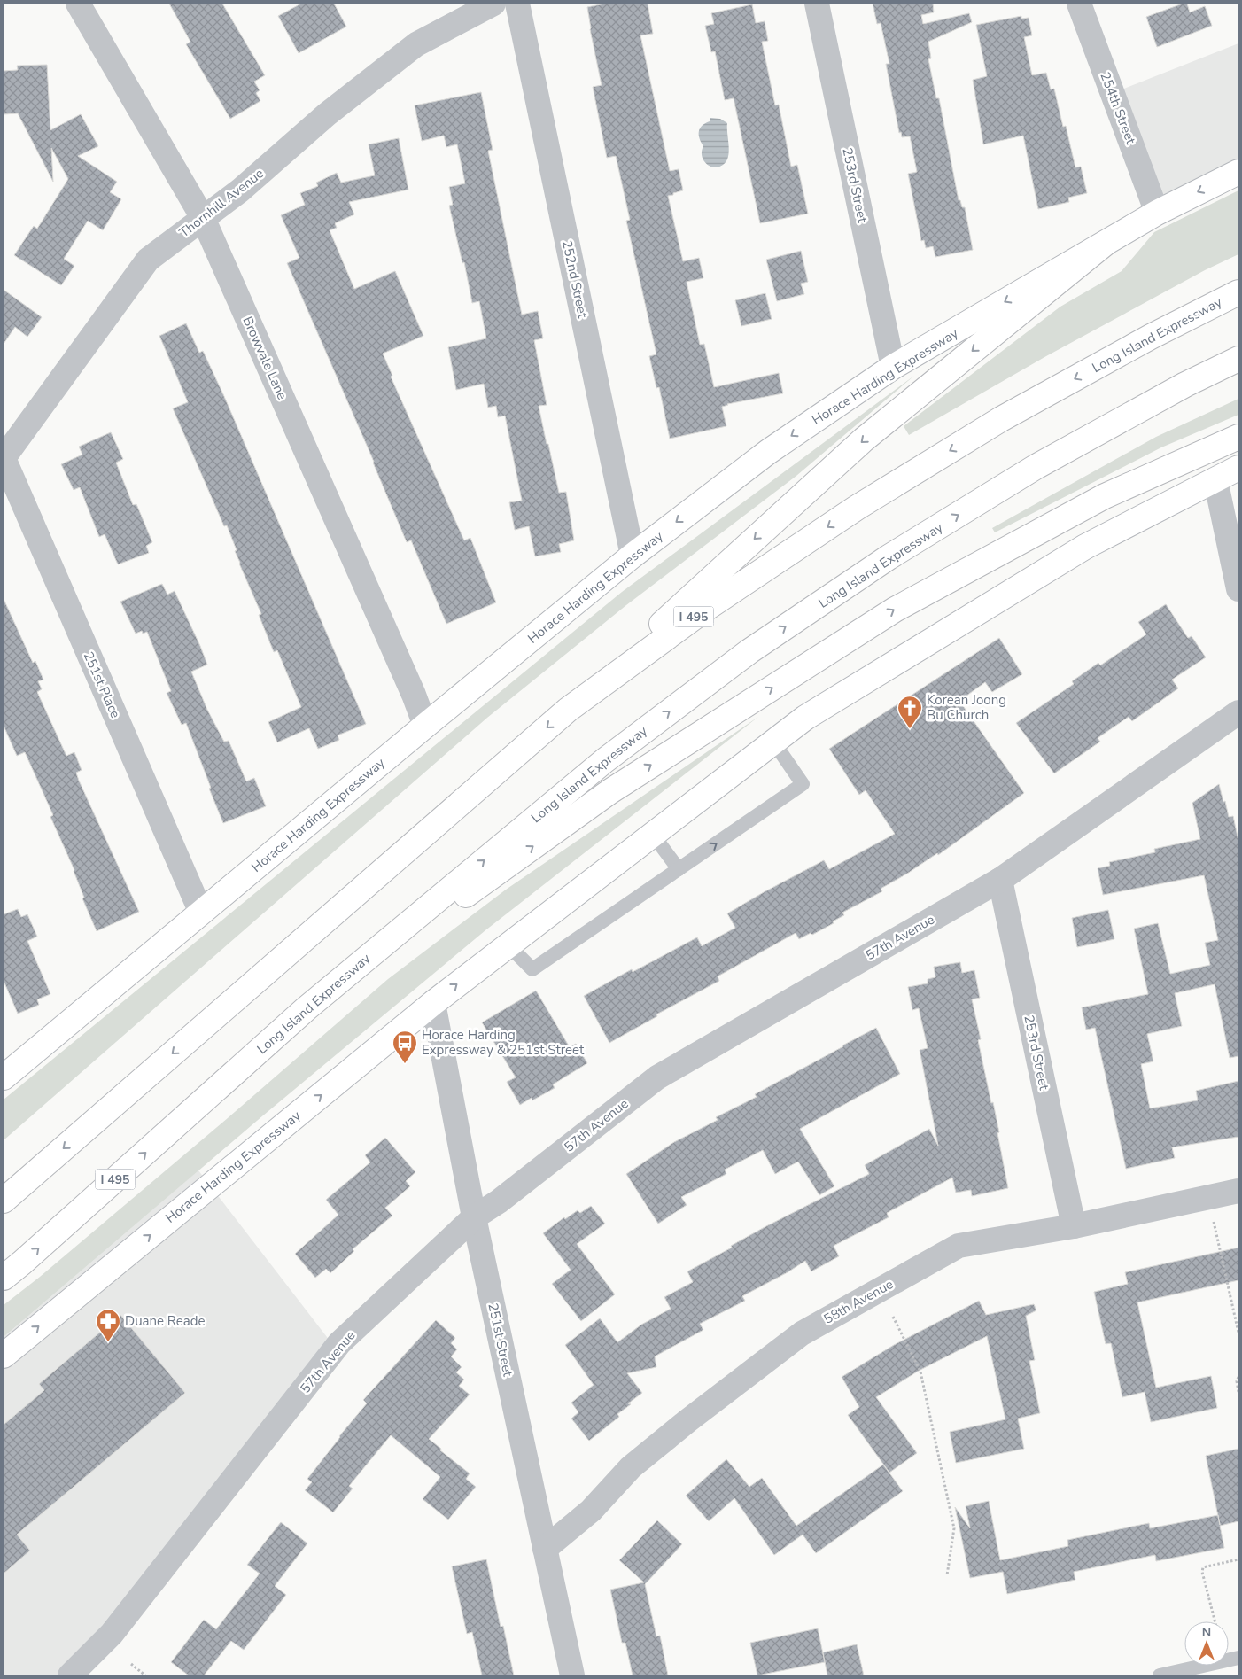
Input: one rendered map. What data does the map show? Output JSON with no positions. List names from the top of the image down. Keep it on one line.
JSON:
{"streets":{"main road":["Long Island Expressway","Horace Harding Expressway","I 495"],"street":["254th Street","253rd Street","Thornhill Avenue","252nd Street","Browvale Lane","251st Place","57th Avenue","58th Avenue","251st Street"]},"crossings":[["254th Street","Horace Harding Expressway"],["253rd Street","Horace Harding Expressway"],["253rd Street","57th Avenue"],["253rd Street","58th Avenue"],["Thornhill Avenue","Browvale Lane"],["Thornhill Avenue","251st Place"],["252nd Street","Horace Harding Expressway"],["Browvale Lane","Horace Harding Expressway"],["Horace Harding Expressway","251st Place"],["Horace Harding Expressway","251st Street"],["57th Avenue","251st Street"],["58th Avenue","251st Street"]],"places":{"church":["Korean Joong Bu Church"],"bus stop":["Horace Harding Expressway & 251st Street"],"pharmacy":["Duane Reade"]},"north":"top"}
